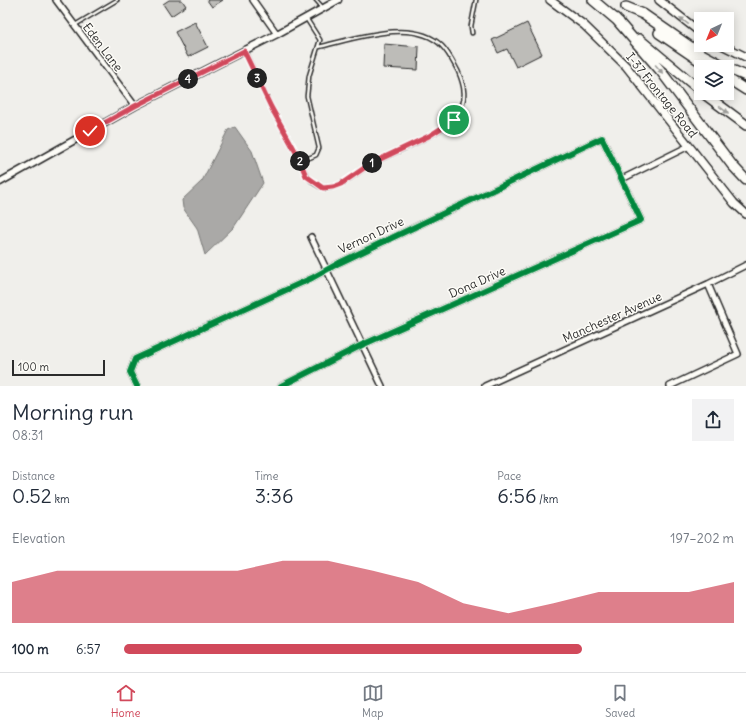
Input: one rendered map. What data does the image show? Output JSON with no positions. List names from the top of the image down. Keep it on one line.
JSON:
{"streets":{"main road":["I-37 Frontage Road"],"street":["Eden Lane","Vernon Drive","Dona Drive","Manchester Avenue"]},"crossings":[["Vernon Drive","Dona Drive"]],"scale_bar":"100 m","north":"bottom left","page":{"pins":["3","4","2","1"],"scale":"100 m","heading":["Morning run","08:31"],"stats":[["Distance","0.52 km"],["Time","3:36"],["Pace","6:56 /km"]],"chart":["Elevation","197–202 m"],"list":[{"name":"100 m","note":"6:57"}],"tabs":["Home","Map","Saved"]}}
